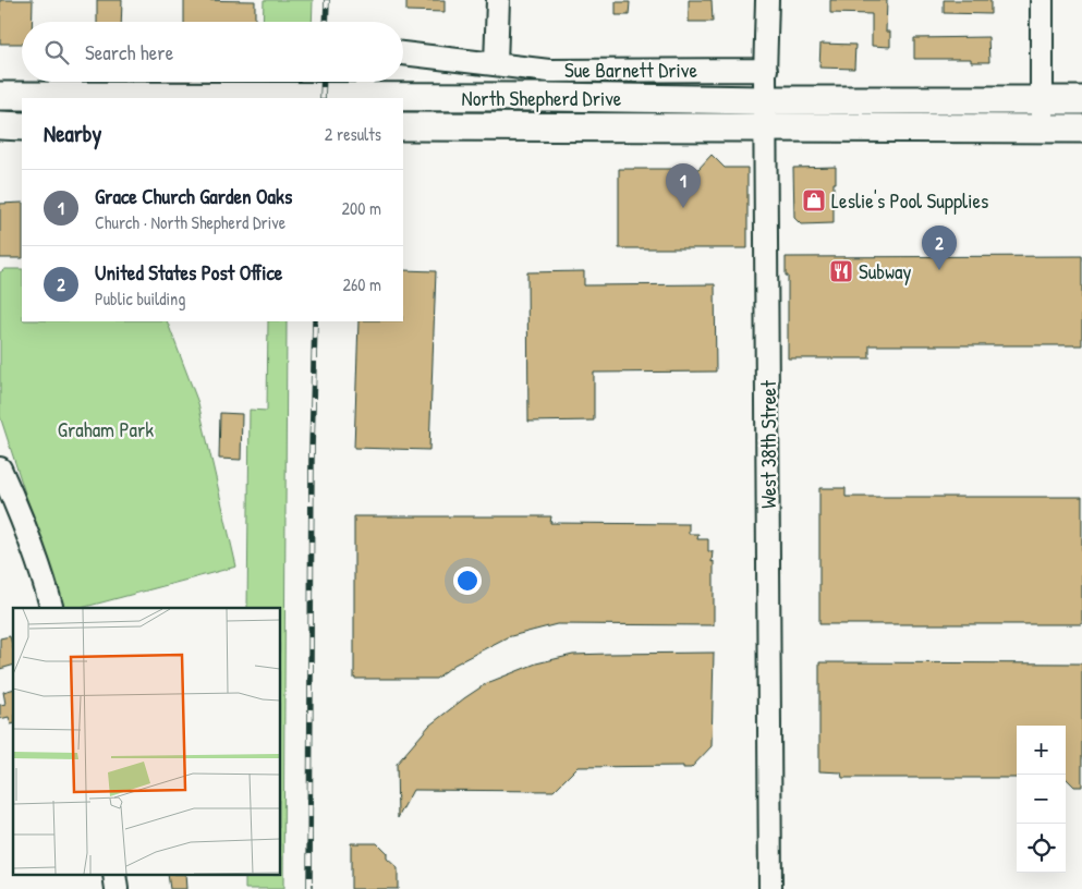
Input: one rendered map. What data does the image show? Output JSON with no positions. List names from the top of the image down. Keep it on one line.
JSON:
{"streets":{"main road":["North Shepherd Drive"],"street":["Sue Barnett Drive","West 38th Street"]},"crossings":[["Sue Barnett Drive","West 38th Street"],["North Shepherd Drive","West 38th Street"]],"parks":["Graham Park"],"places":{"shop":["Leslie's Pool Supplies"],"restaurant":["Subway"]},"page":{"search":"Search here","heading":["Nearby","2 results"],"pins":["1","2"],"list":[{"mark":"1","name":"Grace Church Garden Oaks","note":"Church · North Shepherd Drive","value":"200 m"},{"mark":"2","name":"United States Post Office","note":"Public building","value":"260 m"}],"map_buttons":["+","−"]}}
